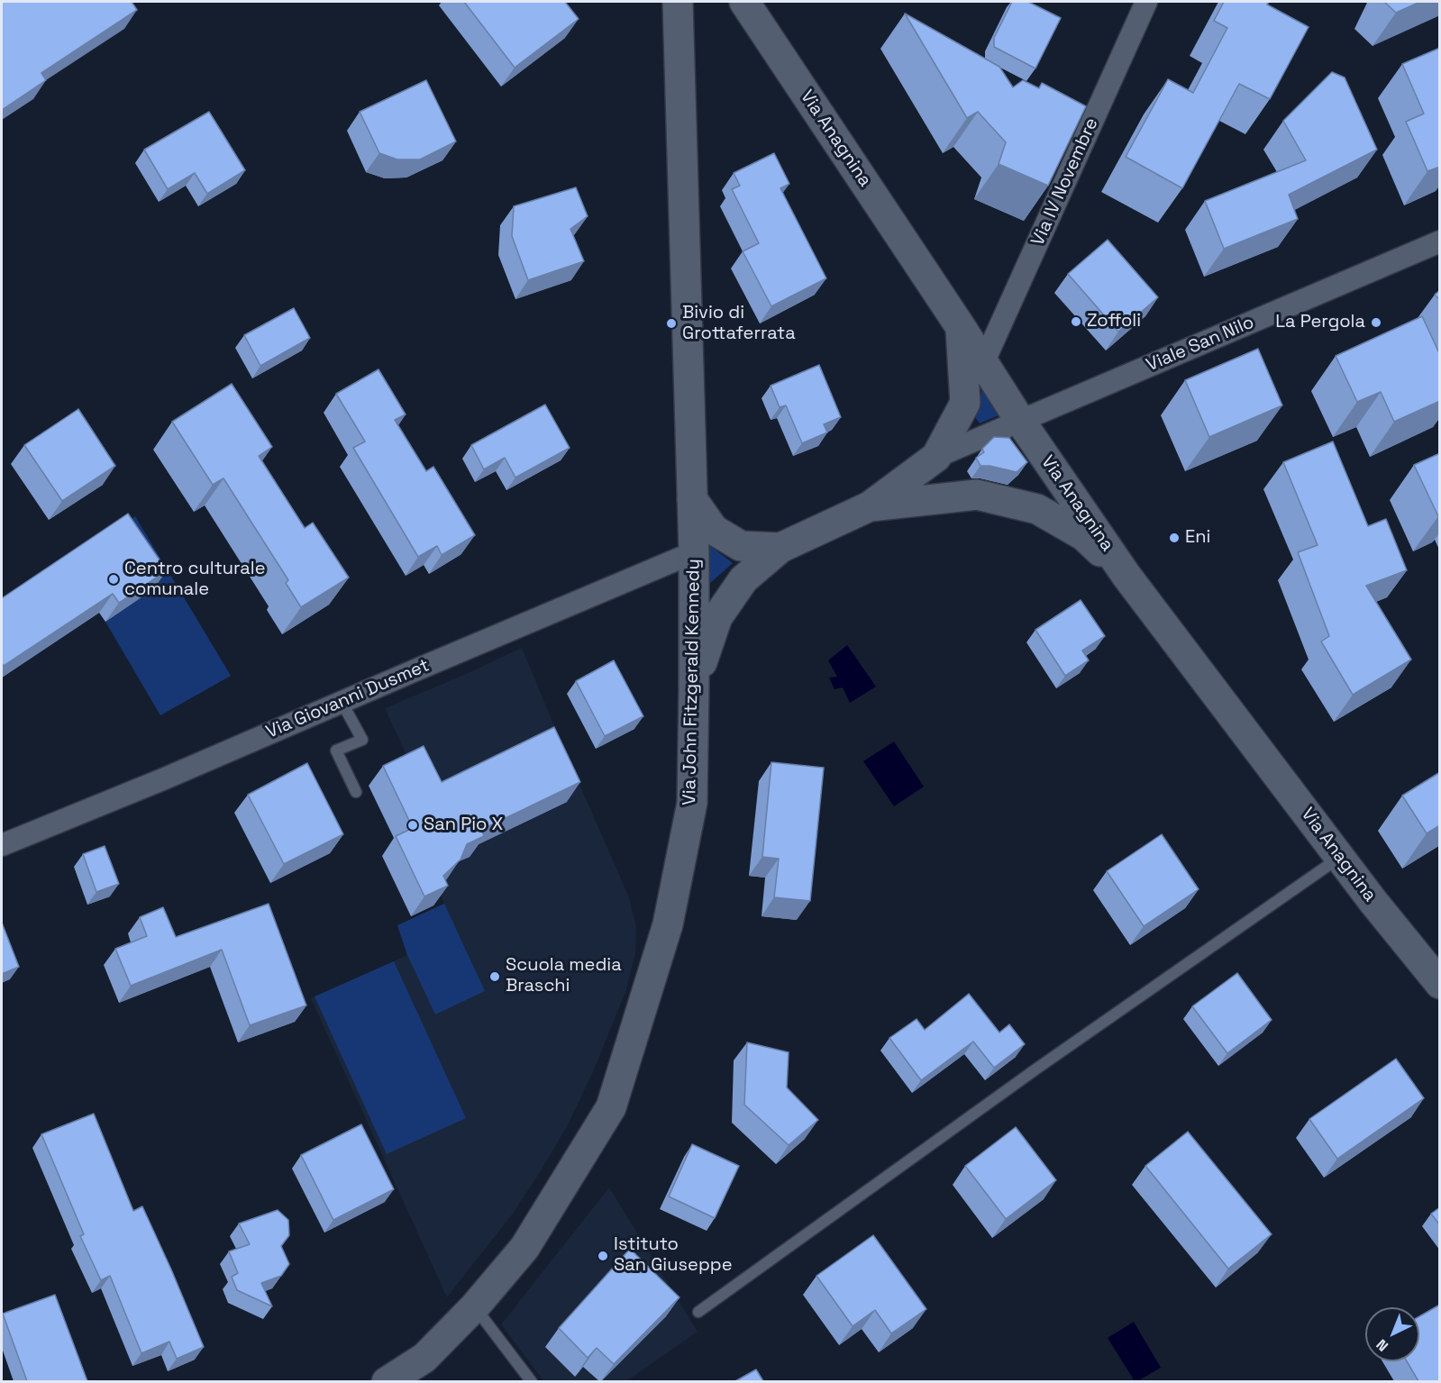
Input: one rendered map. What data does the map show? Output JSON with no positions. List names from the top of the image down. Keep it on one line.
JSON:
{"streets":{"main road":["Via Anagnina","Via John Fitzgerald Kennedy"],"street":["Via IV Novembre","Viale San Nilo","Via Giovanni Dusmet"]},"crossings":[["Via Anagnina","Via IV Novembre"],["Via Anagnina","Viale San Nilo"],["Via John Fitzgerald Kennedy","Via Giovanni Dusmet"]],"places":["Zoffoli","La Pergola","Bivio di Grottaferrata","Eni","Centro culturale comunale","San Pio X","Scuola media Braschi","Istituto San Giuseppe"],"north":"bottom left"}
